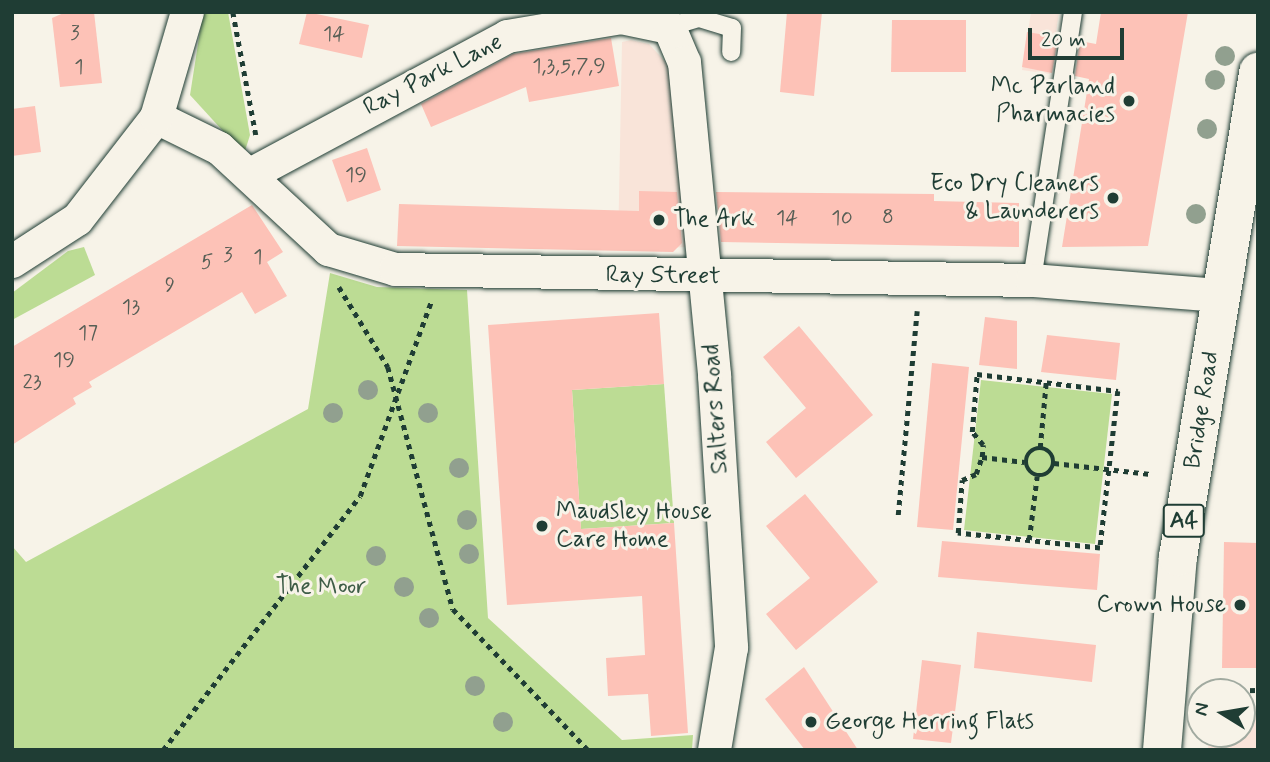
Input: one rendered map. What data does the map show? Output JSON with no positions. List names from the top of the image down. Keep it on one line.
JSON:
{"streets":{"main road":["Bridge Road","A4"],"street":["Ray Park Lane","Ray Street","Salters Road"]},"crossings":[["Ray Park Lane","Ray Street"],["Ray Street","Salters Road"],["Ray Street","Bridge Road"]],"parks":["The Moor"],"places":["Mc Parland Pharmacies","Eco Dry Cleaners & Launderers","The Ark","Maudsley House Care Home","Crown House","George Herring Flats"],"house_numbers":["3","14","1,3,5,7,9","1","19","8","14","10","3","1","5","9","13","17","19","23"],"scale_bar":"20 m","north":"left"}
